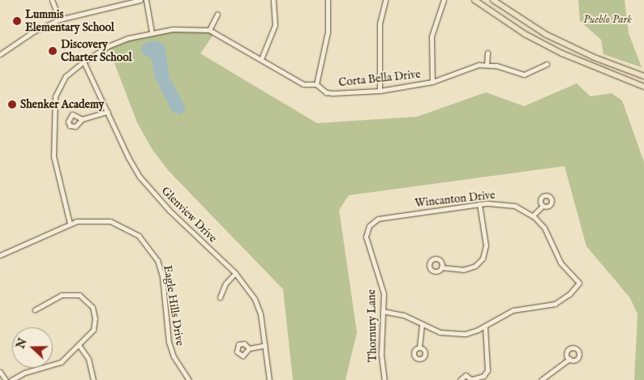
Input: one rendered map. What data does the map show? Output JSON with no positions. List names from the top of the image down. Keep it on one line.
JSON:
{"streets":{"street":["Corta Bella Drive","Wincanton Drive","Glenview Drive","Eagle Hills Drive","Thornury Lane"]},"crossings":[["Corta Bella Drive","Glenview Drive"],["Corta Bella Drive","Eagle Hills Drive"],["Wincanton Drive","Thornury Lane"]],"parks":["Pueblo Park"],"places":["Lummis Elementary School","Discovery Charter School","Shenker Academy"],"north":"left"}
